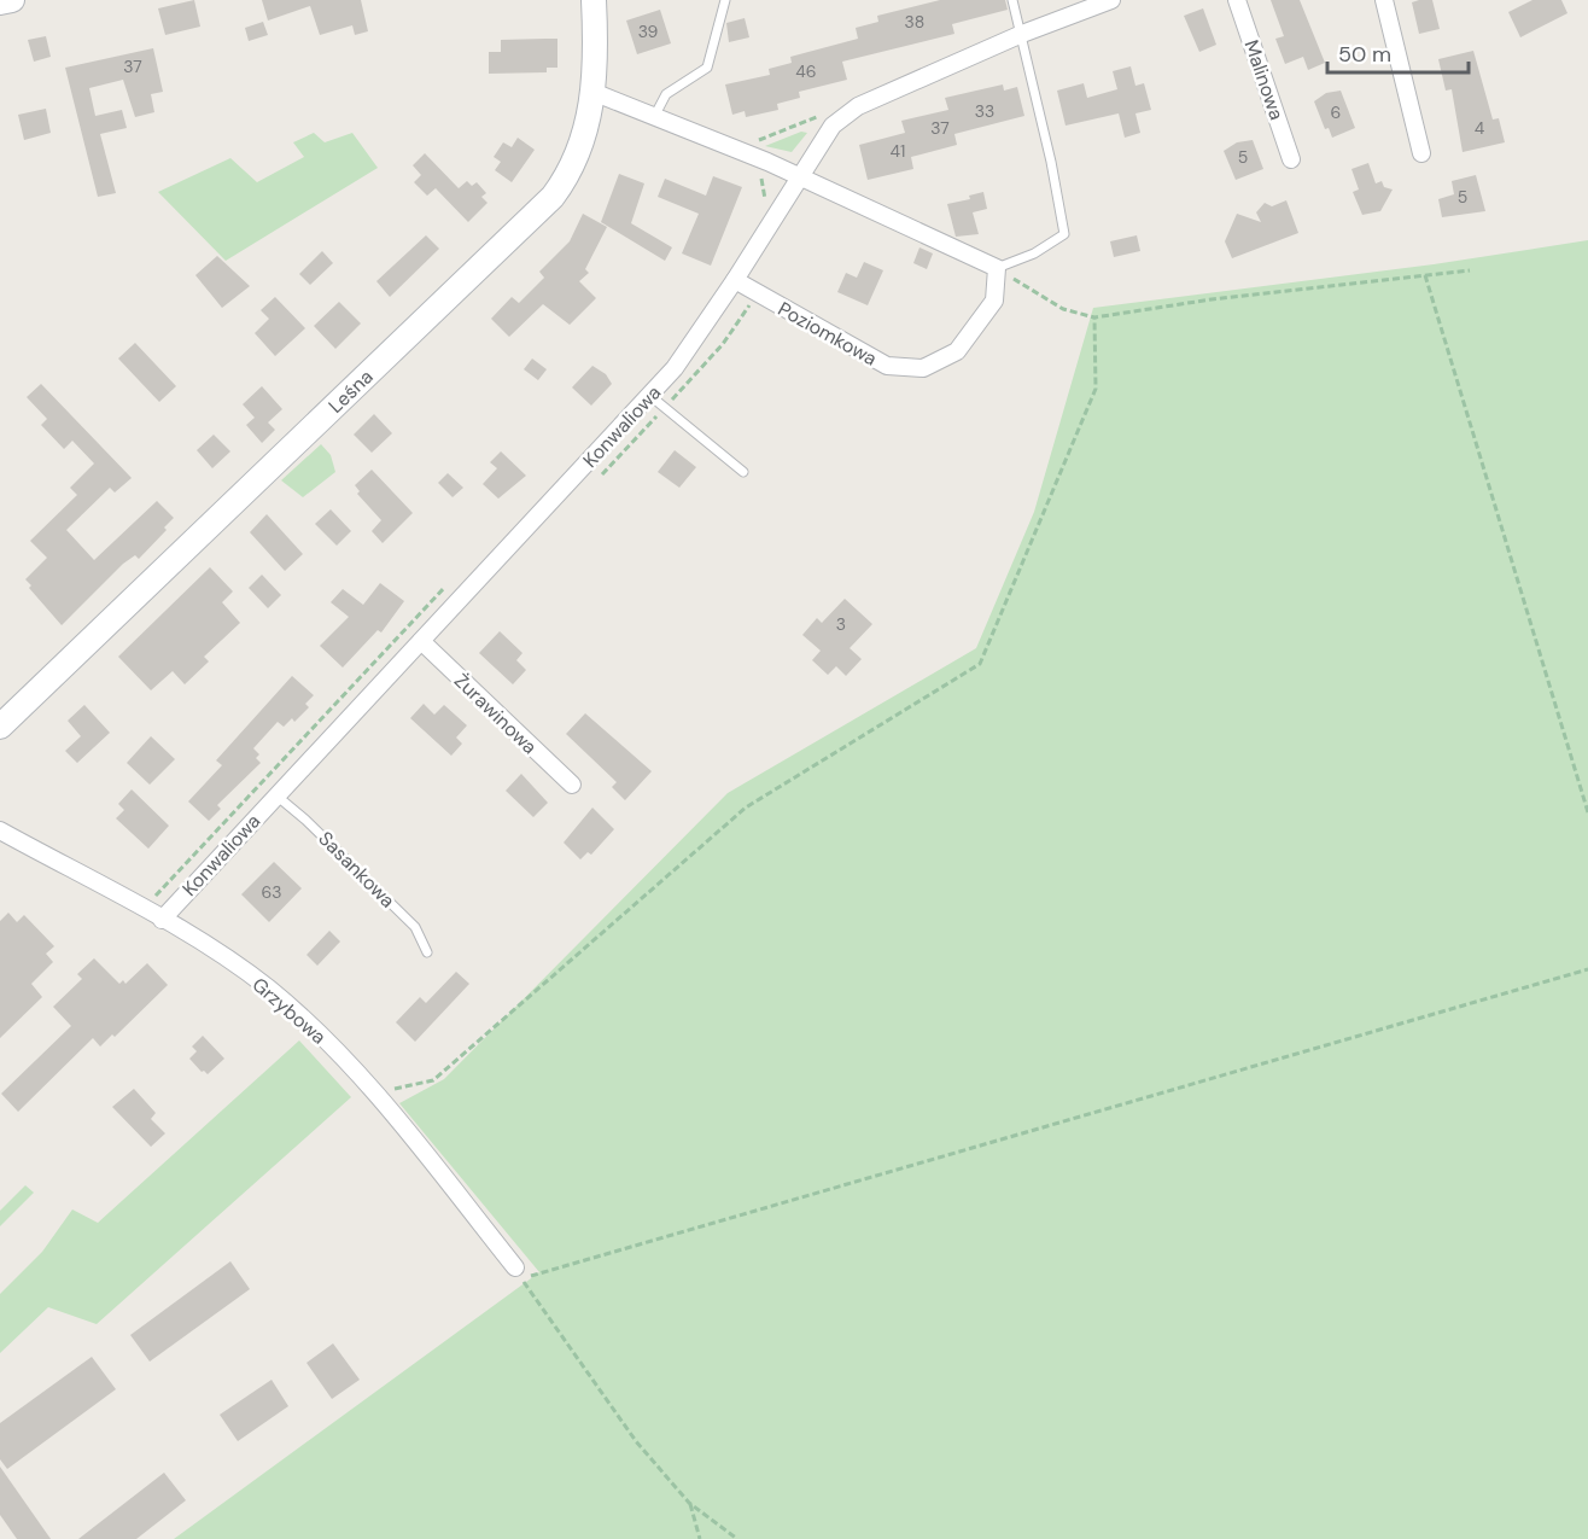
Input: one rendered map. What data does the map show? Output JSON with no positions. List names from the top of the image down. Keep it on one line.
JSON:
{"streets":{"street":["Malinowa","Poziomkowa","Leśna","Konwaliowa","Żurawinowa","Grzybowa"],"lane":["Sasankowa"]},"crossings":[["Poziomkowa","Konwaliowa"],["Konwaliowa","Żurawinowa"],["Konwaliowa","Sasankowa"],["Konwaliowa","Grzybowa"]],"house_numbers":["38","39","37","46","33","6","37","4","41","5","5","3","63"],"scale_bar":"50 m"}
